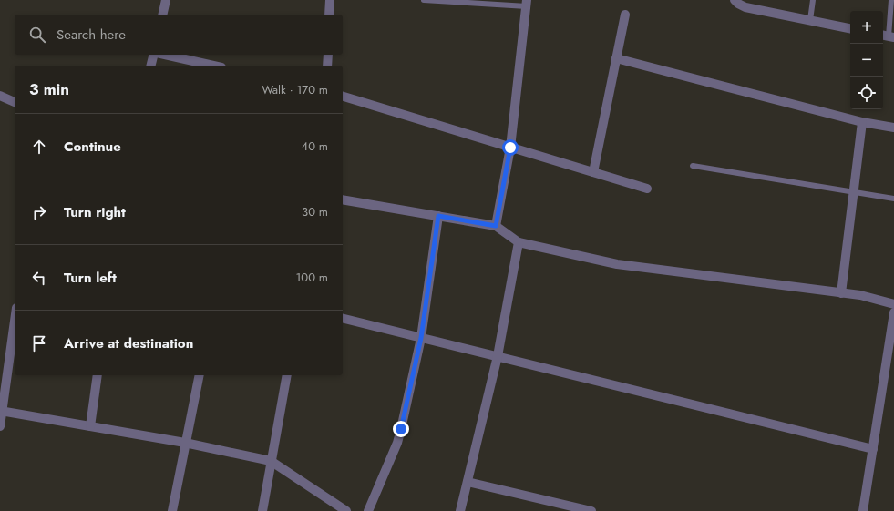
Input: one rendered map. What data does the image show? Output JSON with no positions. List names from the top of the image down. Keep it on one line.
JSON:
{"page":{"map_buttons":["+","−"],"search":"Search here","heading":["3 min","Walk · 170 m"],"list":[["Continue","40 m"],["Turn right","30 m"],["Turn left","100 m"],"Arrive at destination"]}}
